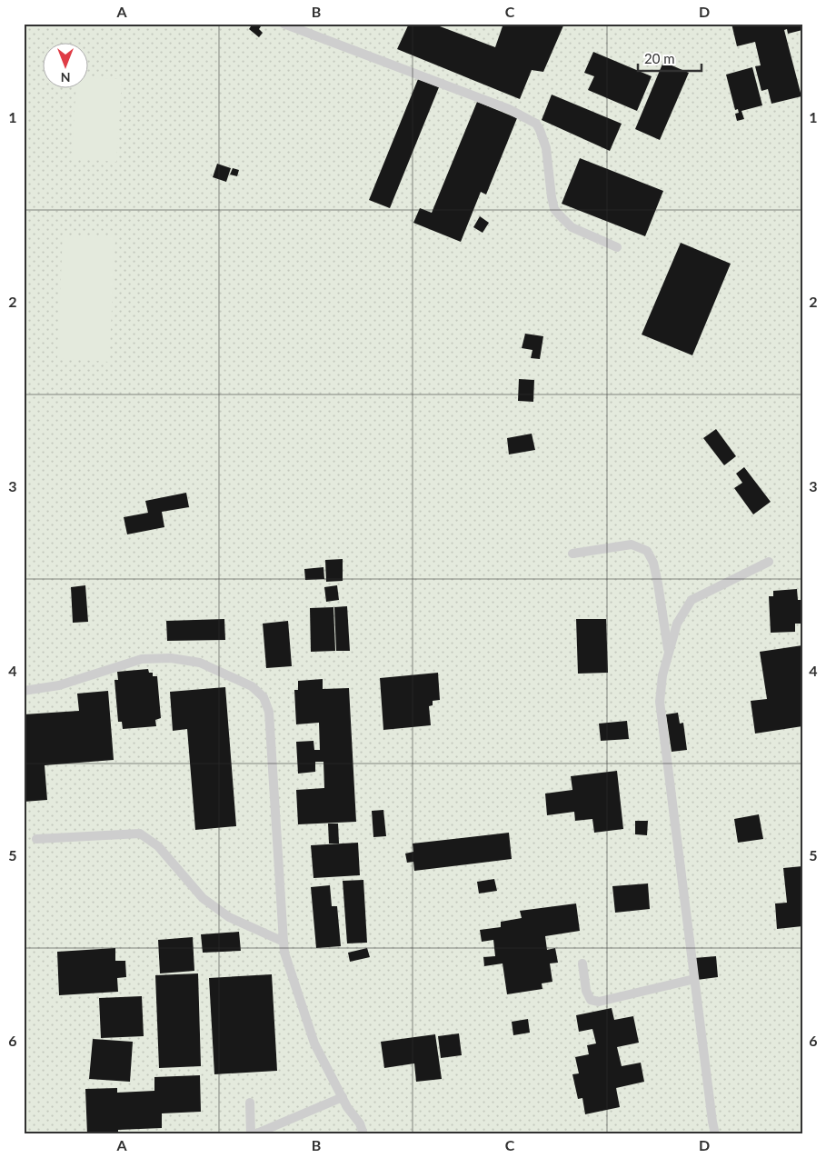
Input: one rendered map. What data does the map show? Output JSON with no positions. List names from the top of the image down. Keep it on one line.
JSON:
{"scale_bar":"20 m","north":"bottom","grid":{"columns":["A","B","C","D"],"rows":["1","2","3","4","5","6"]}}
